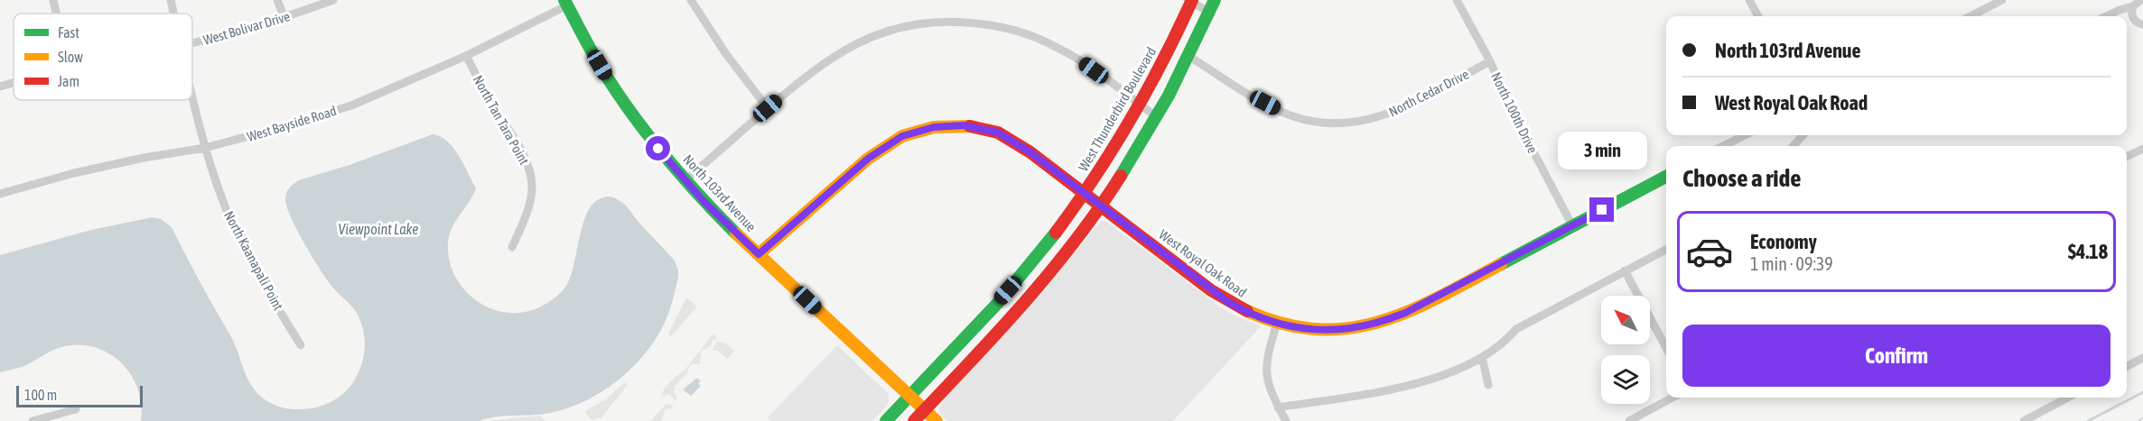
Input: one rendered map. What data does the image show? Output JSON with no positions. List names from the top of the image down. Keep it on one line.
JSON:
{"streets":{"street":["West Bolivar Drive","North Cedar Drive","West Thunderbird Boulevard","North 100th Drive","North Tan Tara Point","West Bayside Road","North 103rd Avenue","North Kaanapali Point","West Royal Oak Road"]},"crossings":[["North Cedar Drive","North 100th Drive"],["West Thunderbird Boulevard","North 103rd Avenue"],["West Thunderbird Boulevard","West Royal Oak Road"],["North 100th Drive","West Royal Oak Road"],["North Tan Tara Point","West Bayside Road"],["West Bayside Road","North 103rd Avenue"],["West Bayside Road","North Kaanapali Point"],["North 103rd Avenue","West Royal Oak Road"]],"water":["Viewpoint Lake"],"legend":["Fast","Slow","Jam"],"scale_bar":"100 m","north":"top left","page":{"banner":["North 103rd Avenue","West Royal Oak Road"],"bubble":"3 min","heading":"Choose a ride","list":[{"name":"Economy","note":"1 min · 09:39","value":"$4.18"}],"buttons":"Confirm","scale":"100 m"}}
